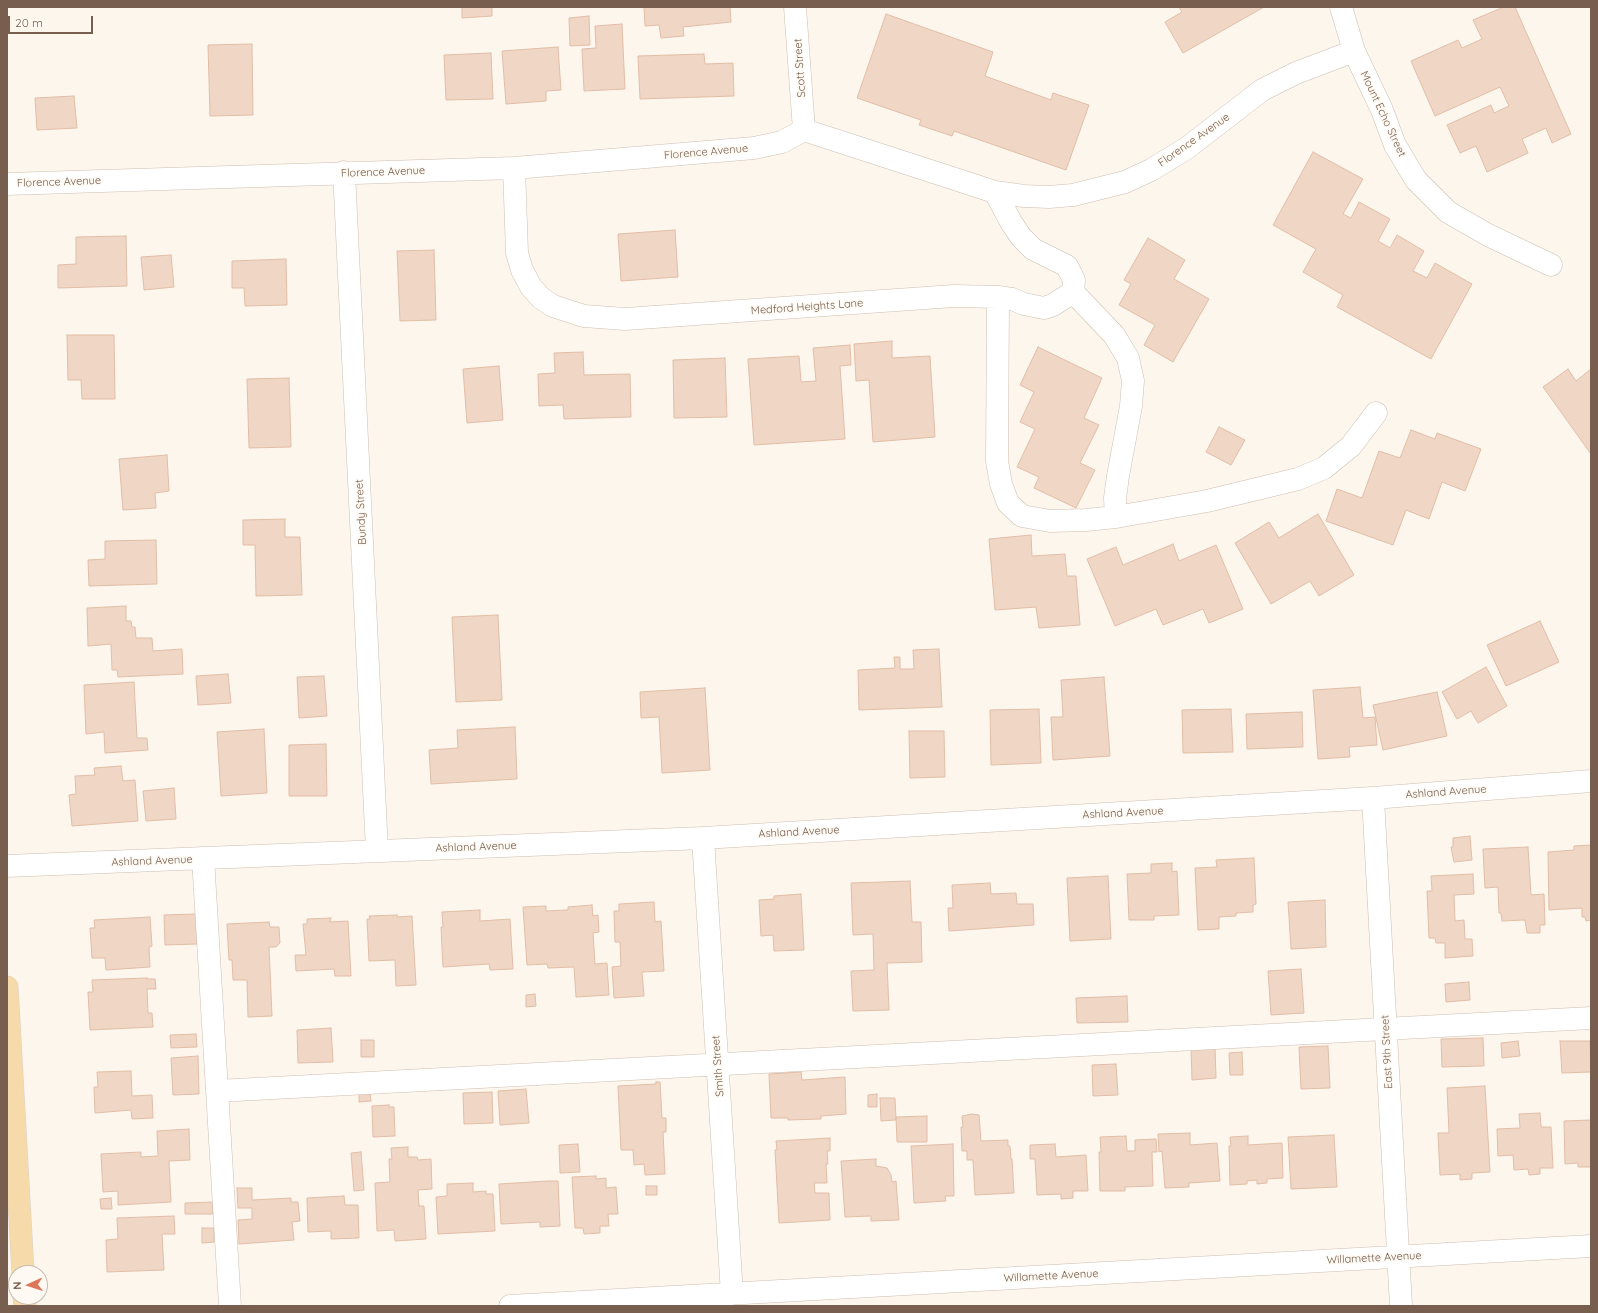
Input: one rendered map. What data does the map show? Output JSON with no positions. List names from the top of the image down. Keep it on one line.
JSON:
{"streets":{"street":["Scott Street","Mount Echo Street","Florence Avenue","Medford Heights Lane","Bundy Street","Ashland Avenue","East 9th Street","Smith Street","Willamette Avenue"]},"crossings":[["Scott Street","Florence Avenue"],["Mount Echo Street","Florence Avenue"],["Florence Avenue","Medford Heights Lane"],["Florence Avenue","Bundy Street"],["Bundy Street","Ashland Avenue"],["Ashland Avenue","East 9th Street"],["Ashland Avenue","Smith Street"],["East 9th Street","Willamette Avenue"],["Smith Street","Willamette Avenue"]],"scale_bar":"20 m","north":"left"}
